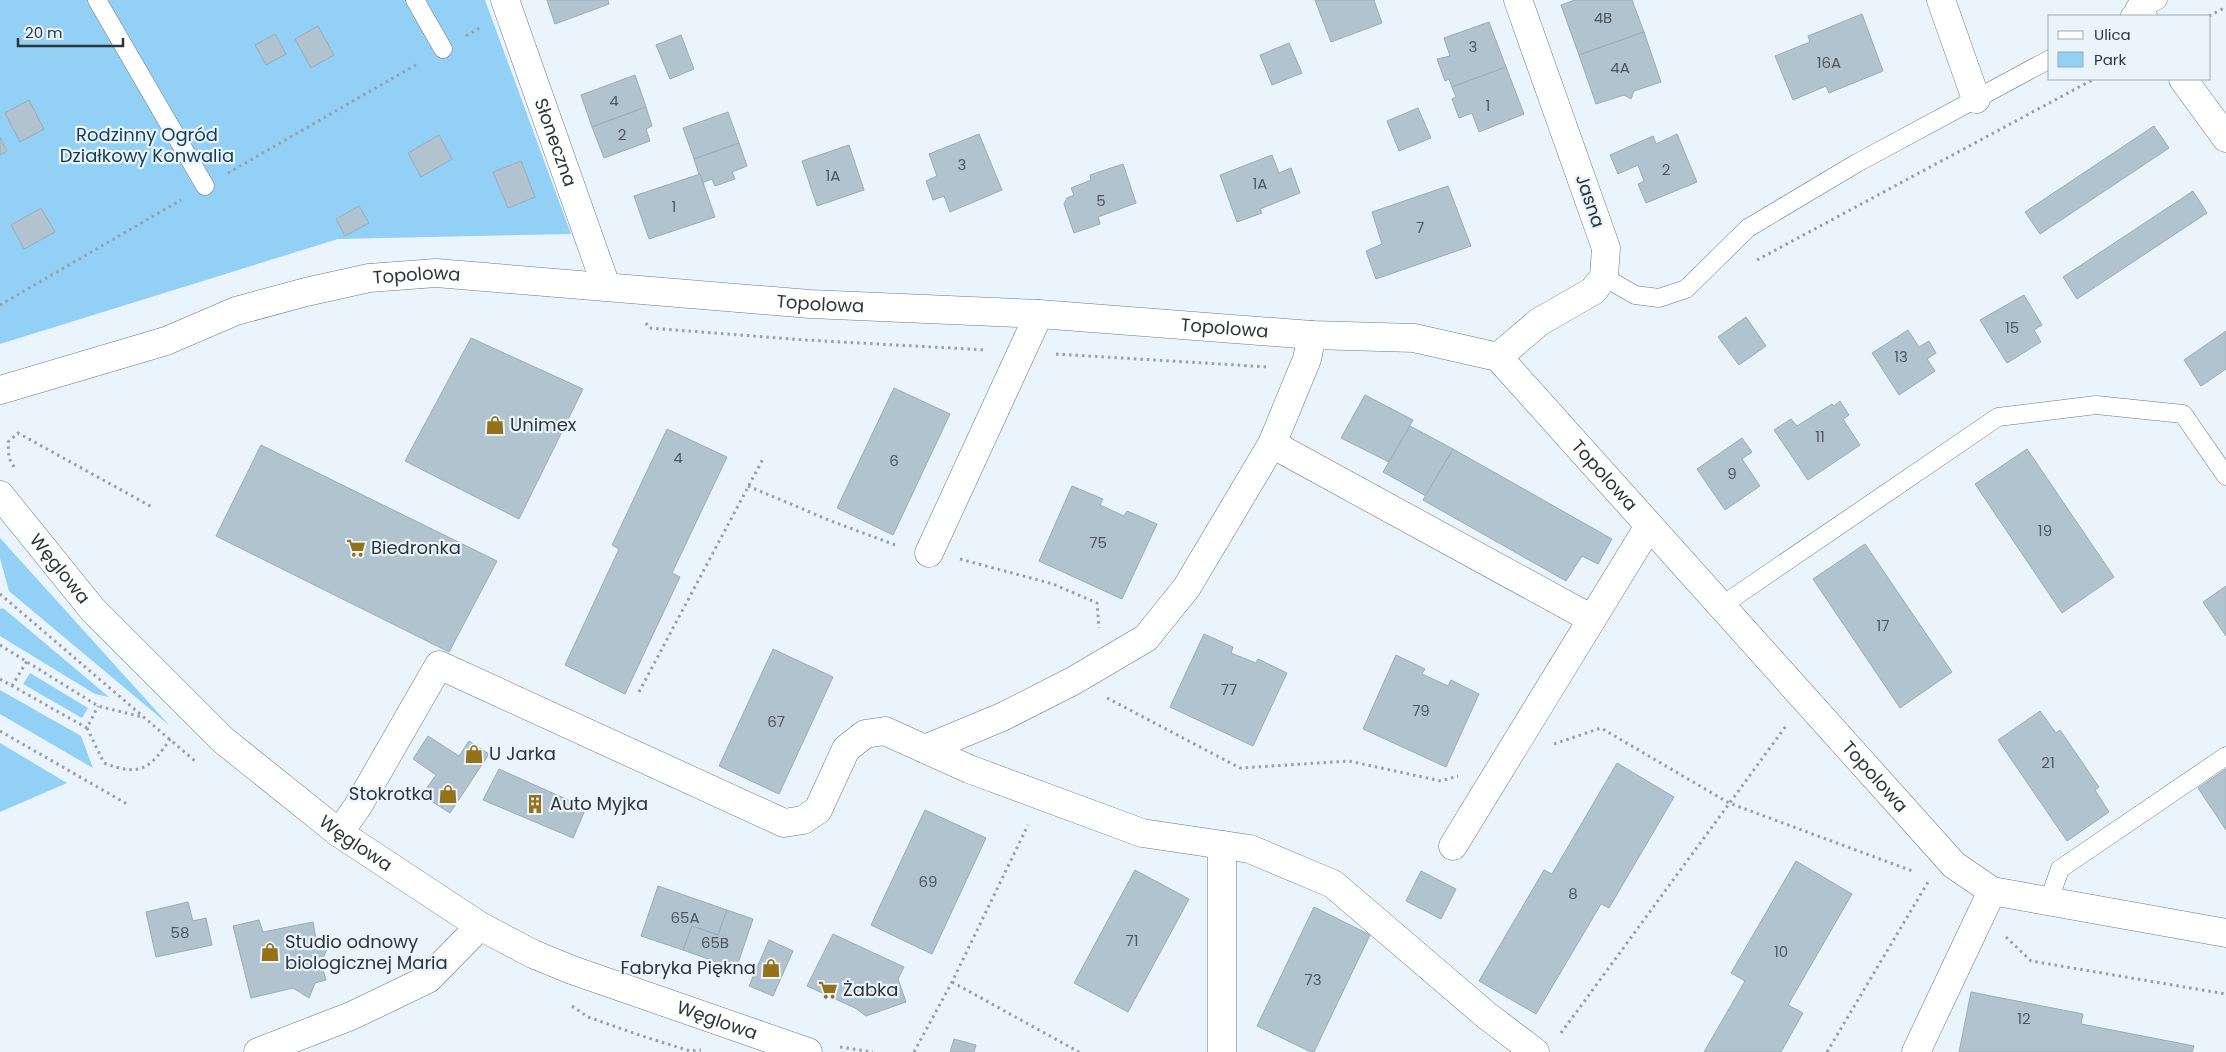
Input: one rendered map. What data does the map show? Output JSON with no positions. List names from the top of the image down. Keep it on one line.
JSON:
{"streets":{"street":["Słoneczna","Jasna","Topolowa","Węglowa"]},"crossings":[["Słoneczna","Topolowa"]],"parks":["Rodzinny Ogród Działkowy Konwalia"],"places":{"shop":["Unimex","U Jarka","Stokrotka","Studio odnowy biologicznej Maria","Fabryka Piękna"],"supermarket":["Biedronka","Żabka"],"building":["Auto Myjka"]},"house_numbers":["4B","3","16A","4A","4","1","2","3","2","1A","1A","5","1","7","15","13","11","4","6","9","19","75","17","77","79","67","21","69","8","65A","58","71","65B","10","73","12"],"legend":["Ulica","Park"],"scale_bar":"20 m"}
